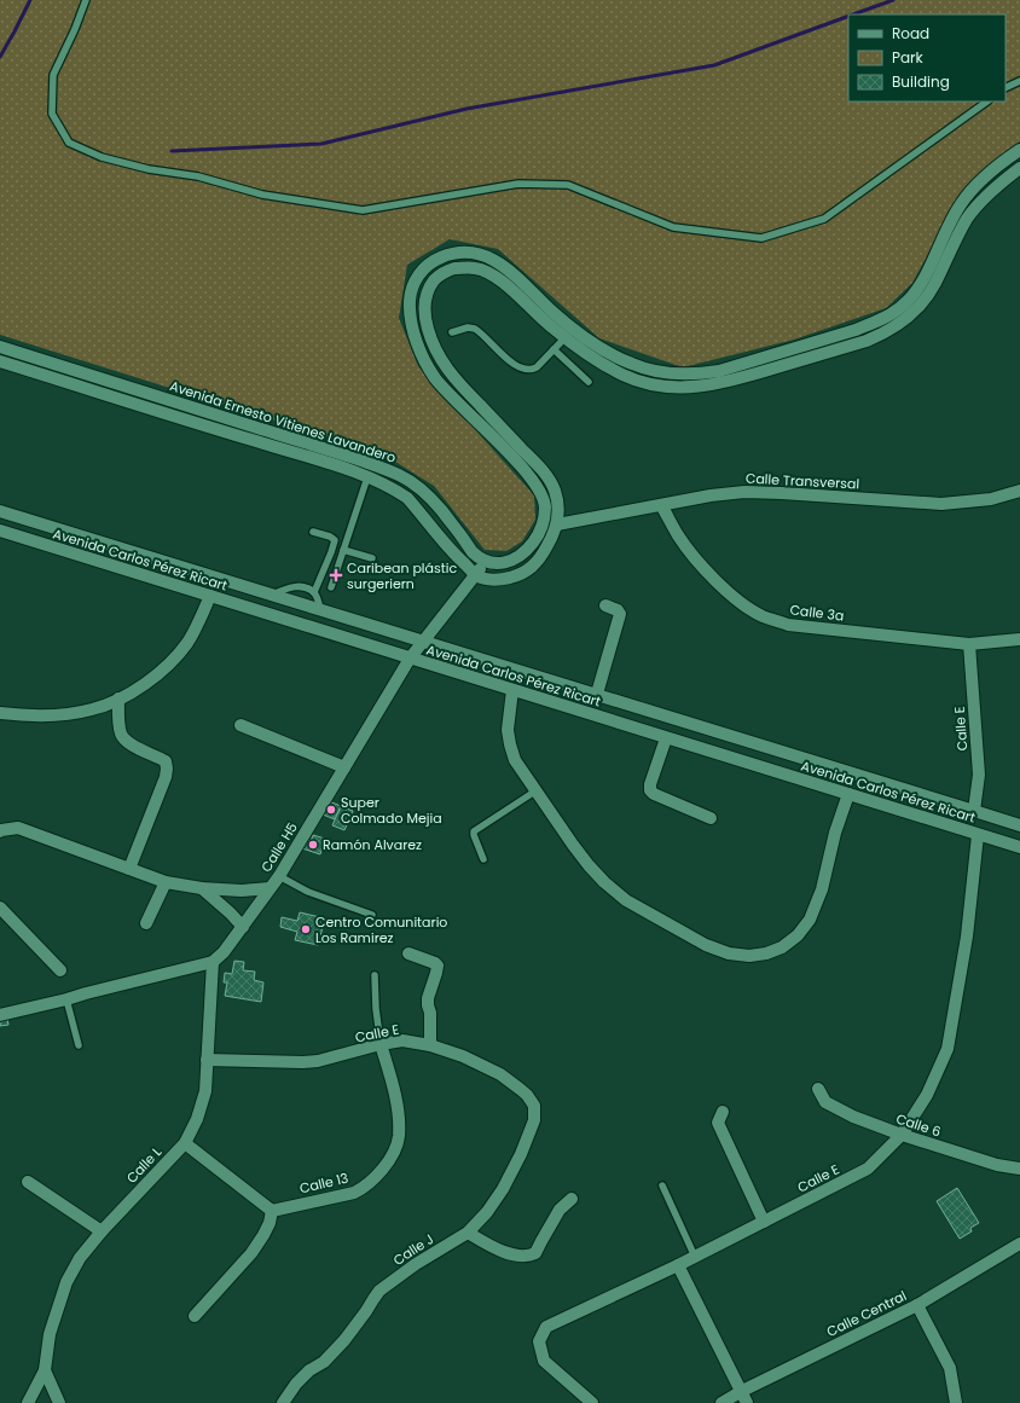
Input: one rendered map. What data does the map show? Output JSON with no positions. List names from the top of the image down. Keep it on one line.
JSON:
{"streets":{"street":["Avenida Ernesto Vitienes Lavandero","Calle Transversal","Avenida Carlos Pérez Ricart","Calle 3a","Calle E","Calle H5","Calle 6","Calle L","Calle 13","Calle J","Calle Central"]},"crossings":[["Avenida Ernesto Vitienes Lavandero","Calle H5"],["Calle Transversal","Calle 3a"],["Avenida Carlos Pérez Ricart","Calle E"],["Avenida Carlos Pérez Ricart","Calle H5"],["Calle 3a","Calle E"],["Calle E","Calle 6"],["Calle E","Calle L"],["Calle E","Calle 13"],["Calle E","Calle J"],["Calle H5","Calle L"]],"places":{"health":["Caribean plástic surgeriern"],"other":["Super Colmado Mejia","Ramón Alvarez","Centro Comunitario Los Ramirez"]},"legend":["Road","Park","Building"]}
